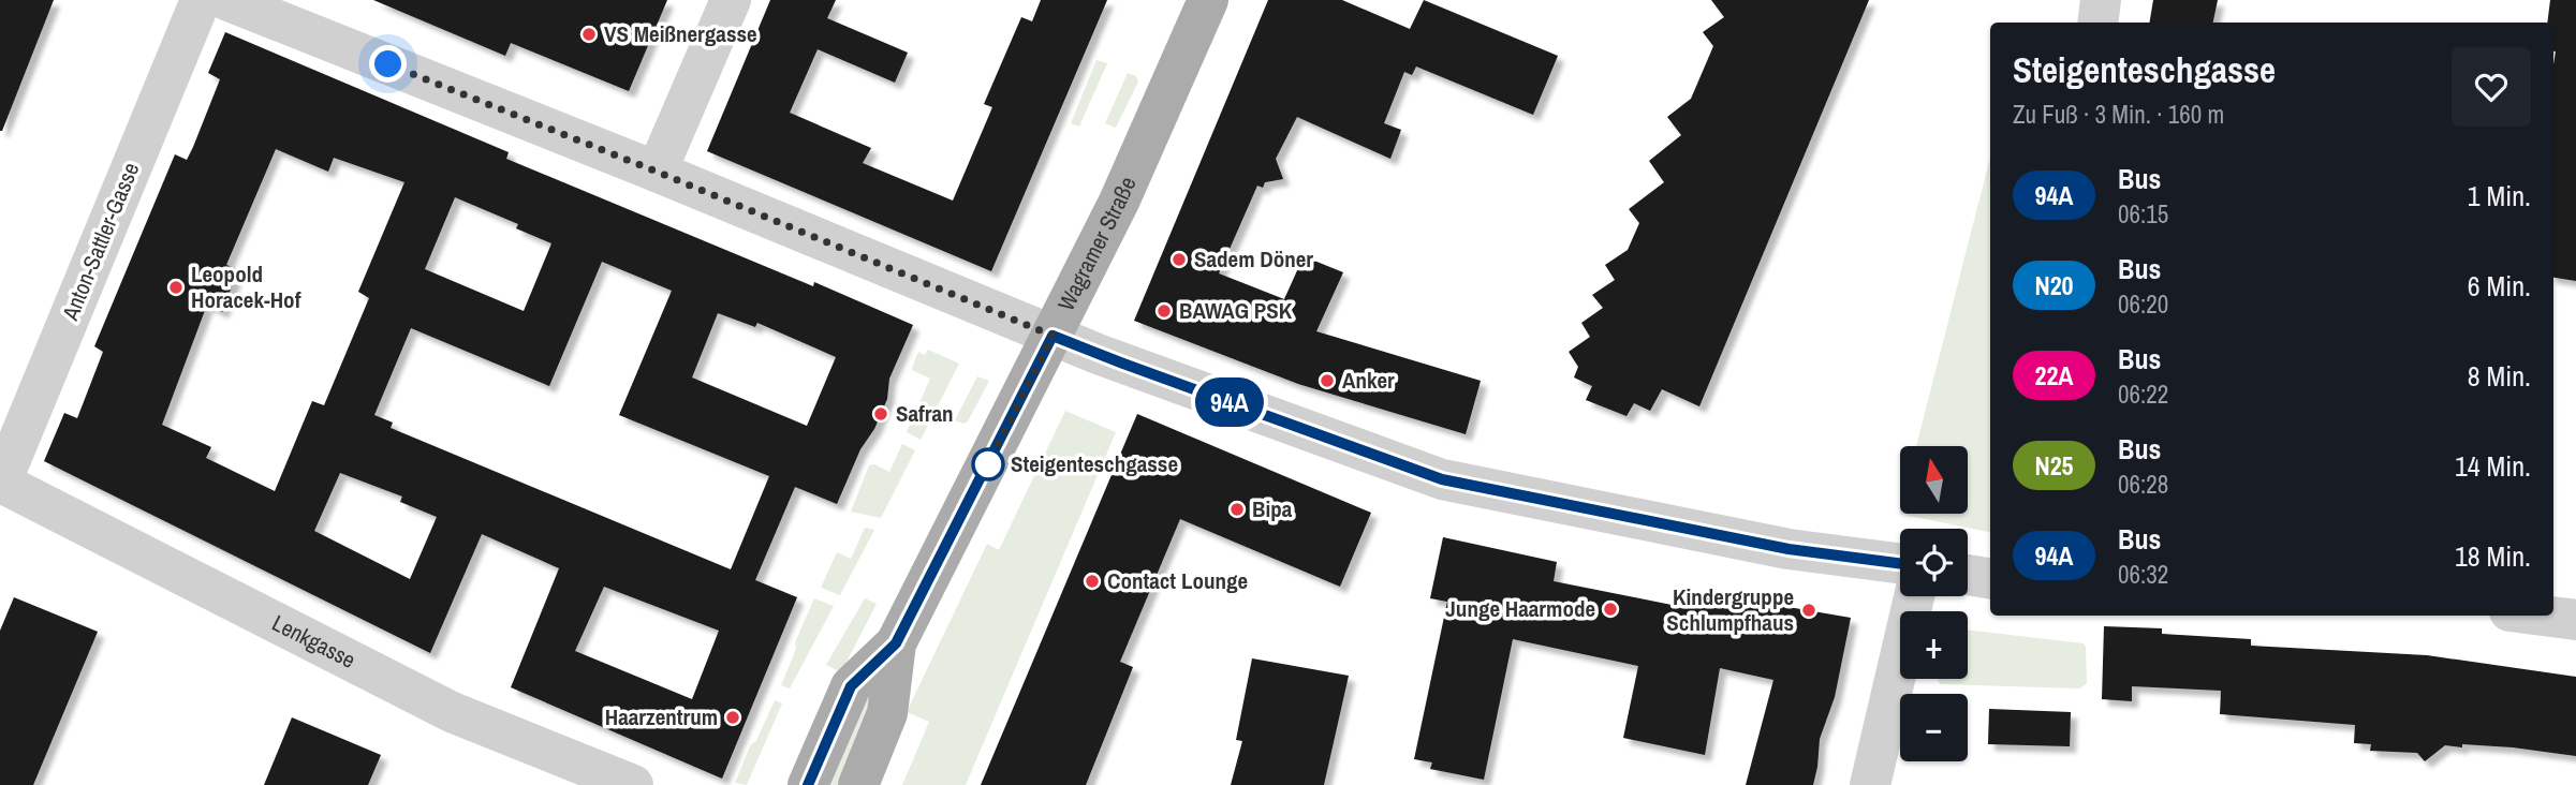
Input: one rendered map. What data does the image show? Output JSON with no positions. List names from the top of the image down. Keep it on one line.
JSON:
{"streets":{"main road":["Wagramer Straße"],"street":["Anton-Sattler-Gasse","Lenkgasse"]},"crossings":[["Anton-Sattler-Gasse","Lenkgasse"]],"places":["VS Meißnergasse","Sadem Döner","Leopold Horacek-Hof","BAWAG PSK","Anker","Safran","Steigenteschgasse","Bipa","Contact Lounge","Junge Haarmode","Kindergruppe Schlumpfhaus","Haarzentrum"],"lines":["bus line 94A"],"north":"top","page":{"on_map":"94A","heading":["Steigenteschgasse","Zu Fuß · 3 Min. · 160 m"],"list":[{"mark":"94A","name":"Bus","note":"06:15","value":"1 Min."},{"mark":"N20","name":"Bus","note":"06:20","value":"6 Min."},{"mark":"22A","name":"Bus","note":"06:22","value":"8 Min."},{"mark":"N25","name":"Bus","note":"06:28","value":"14 Min."},{"mark":"94A","name":"Bus","note":"06:32","value":"18 Min."}],"map_buttons":["+","−"]}}
